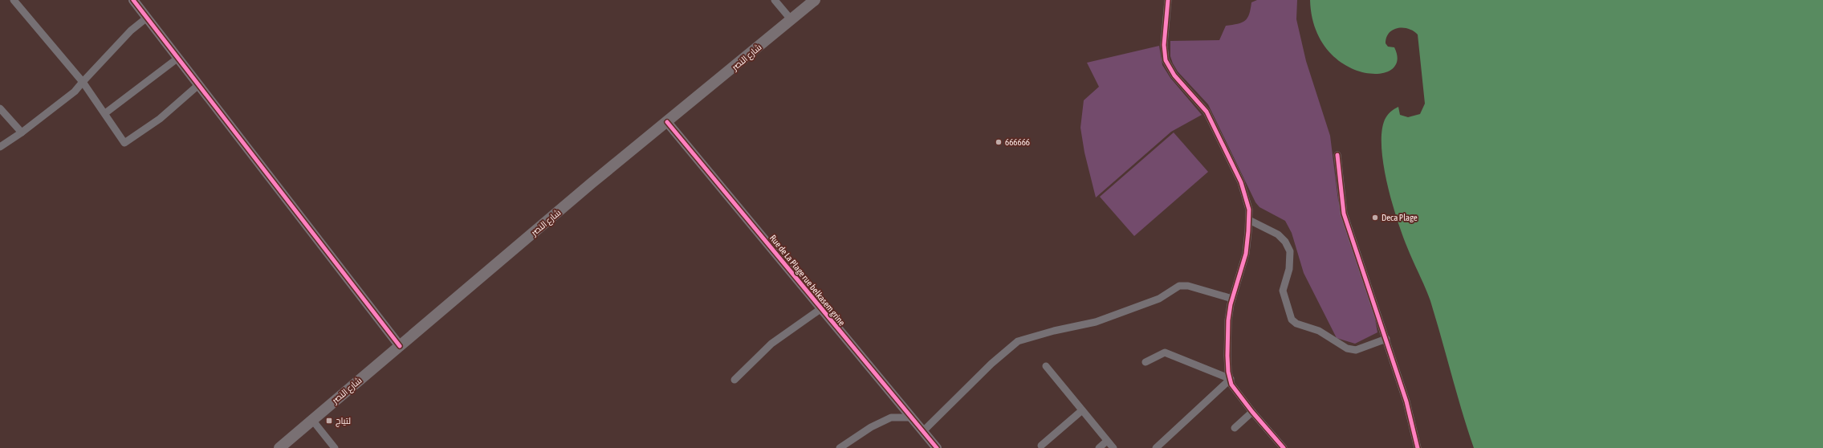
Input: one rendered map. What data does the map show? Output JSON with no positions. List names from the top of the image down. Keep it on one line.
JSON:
{"streets":{"main road":["شارع النصر"],"street":["Rue de La Plage rue belkasem grine"]},"crossings":[["شارع النصر","Rue de La Plage rue belkasem grine"]],"places":{"other":["666666","Deca Plage"],"transit":["لتياج"]}}
